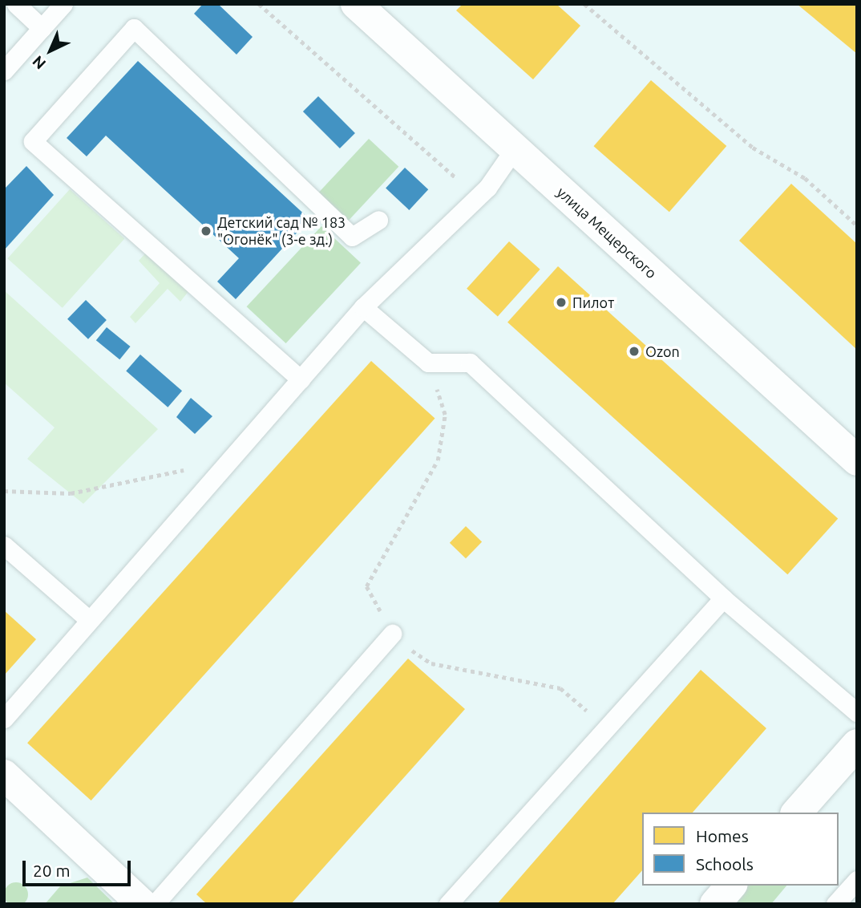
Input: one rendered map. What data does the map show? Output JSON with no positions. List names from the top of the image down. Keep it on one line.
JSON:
{"streets":{"street":["улица Мещерского"]},"places":["Детский сад № 183 \"Огонёк\" (3-е зд.)","Пилот","Ozon"],"legend":["Homes","Schools"],"scale_bar":"20 m","north":"bottom left"}
